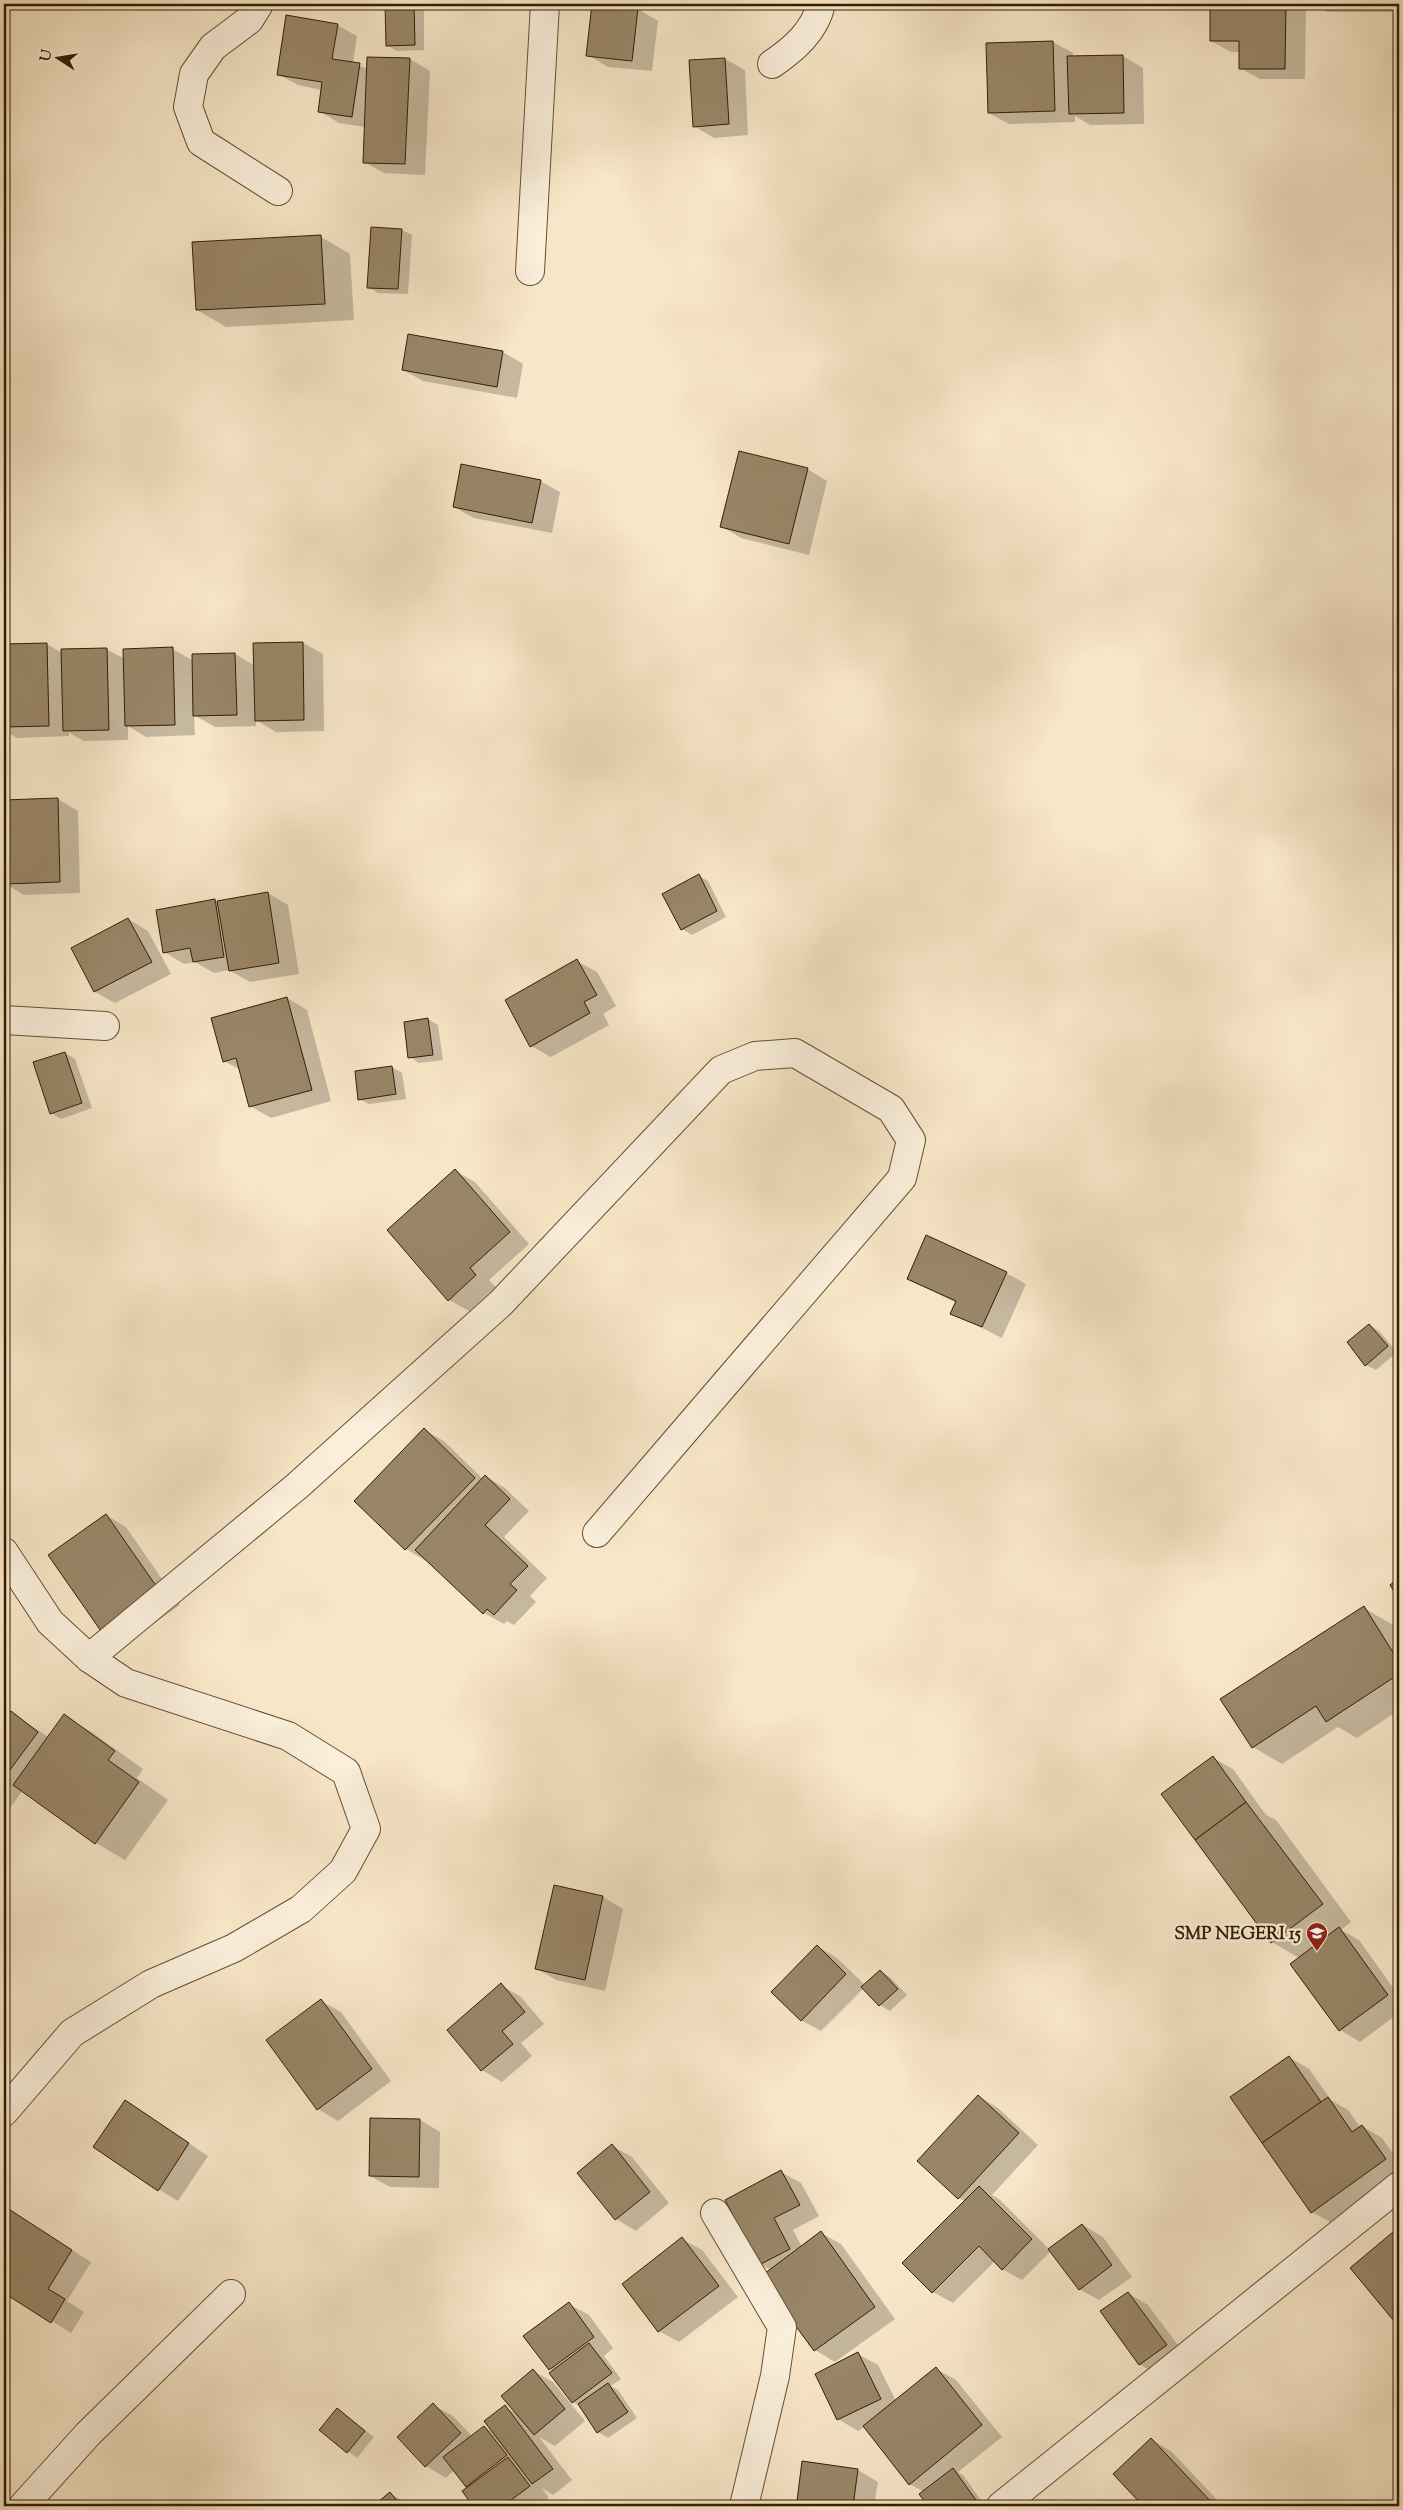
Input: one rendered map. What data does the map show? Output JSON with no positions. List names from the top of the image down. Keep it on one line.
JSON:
{"places":{"school or university":["SMP NEGERI 15"]},"north":"left"}
